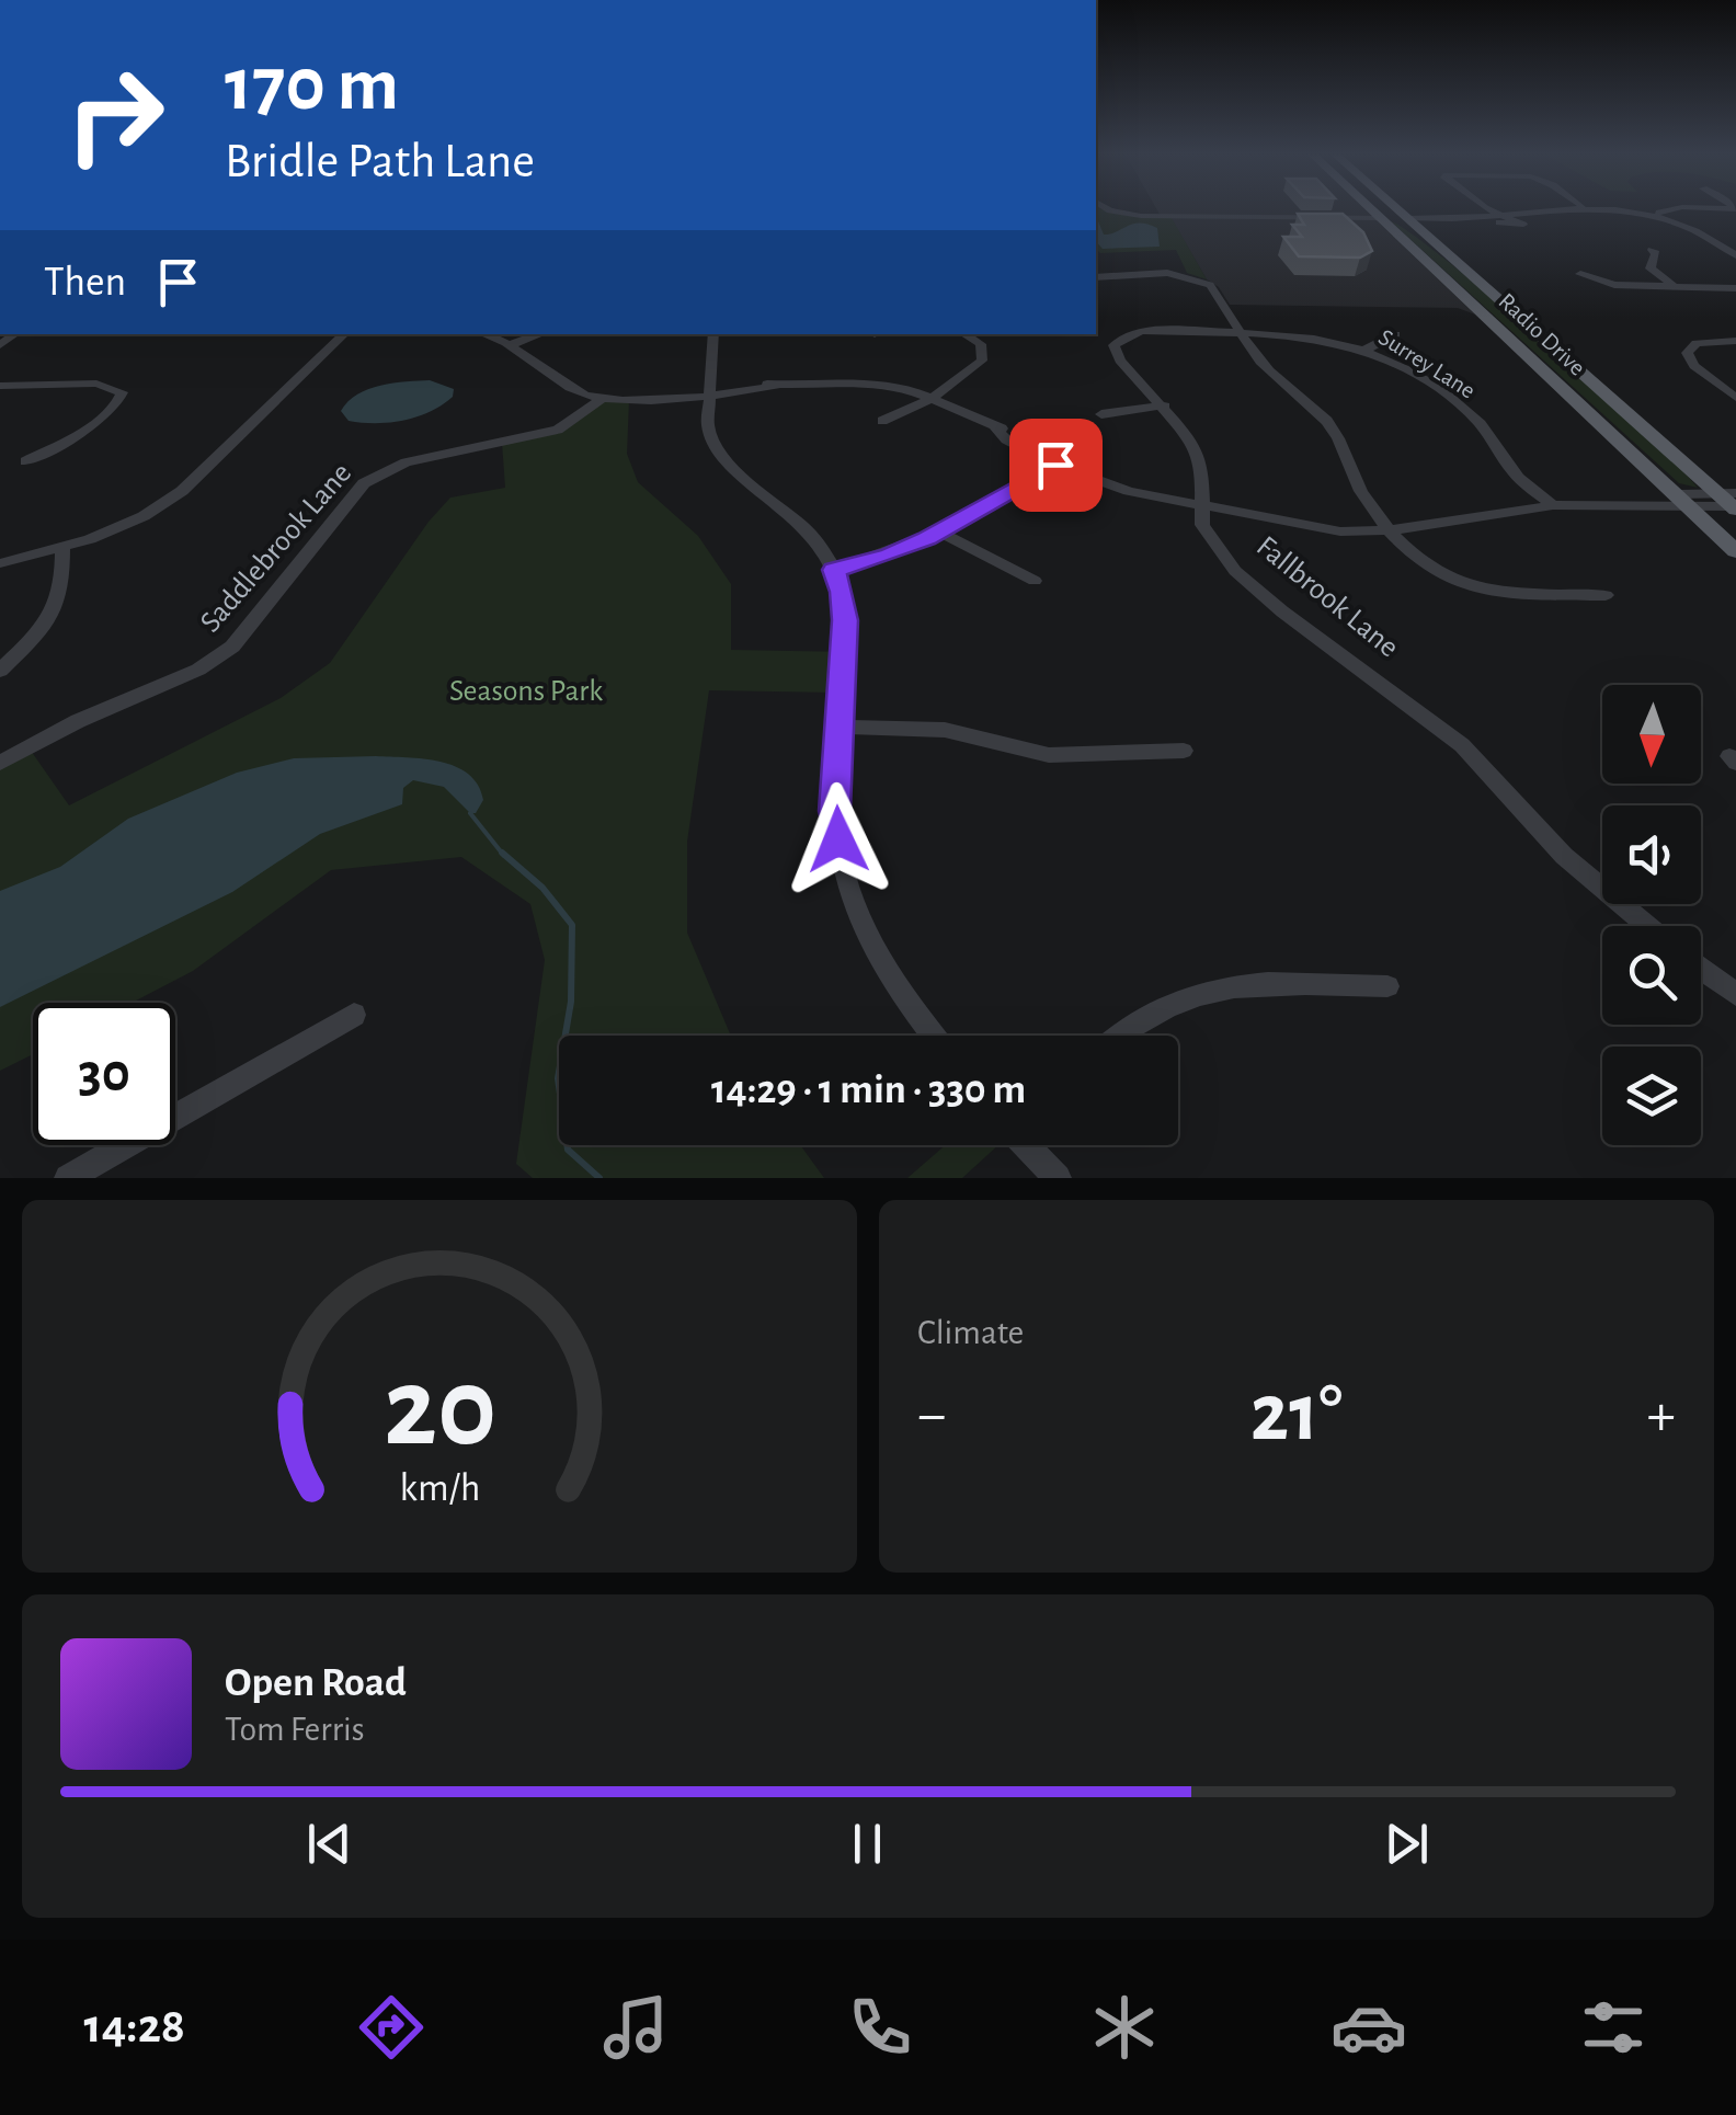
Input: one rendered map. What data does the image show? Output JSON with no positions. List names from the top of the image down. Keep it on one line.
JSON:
{"streets":{"main road":["Radio Drive"],"street":["Surrey Lane","Saddlebrook Lane","Fallbrook Lane"]},"crossings":[["Surrey Lane","Fallbrook Lane"]],"parks":["Seasons Park"],"north":"bottom","page":{"turn":["170 m","Bridle Path Lane"],"then":"Then","limit":"30","trip":"14:29 · 1 min · 330 m","tile":"Climate","heat":["−","21°","+"],"song":["Open Road","Tom Ferris"],"tabs":"14:28","gauge":["20","km/h"]}}
